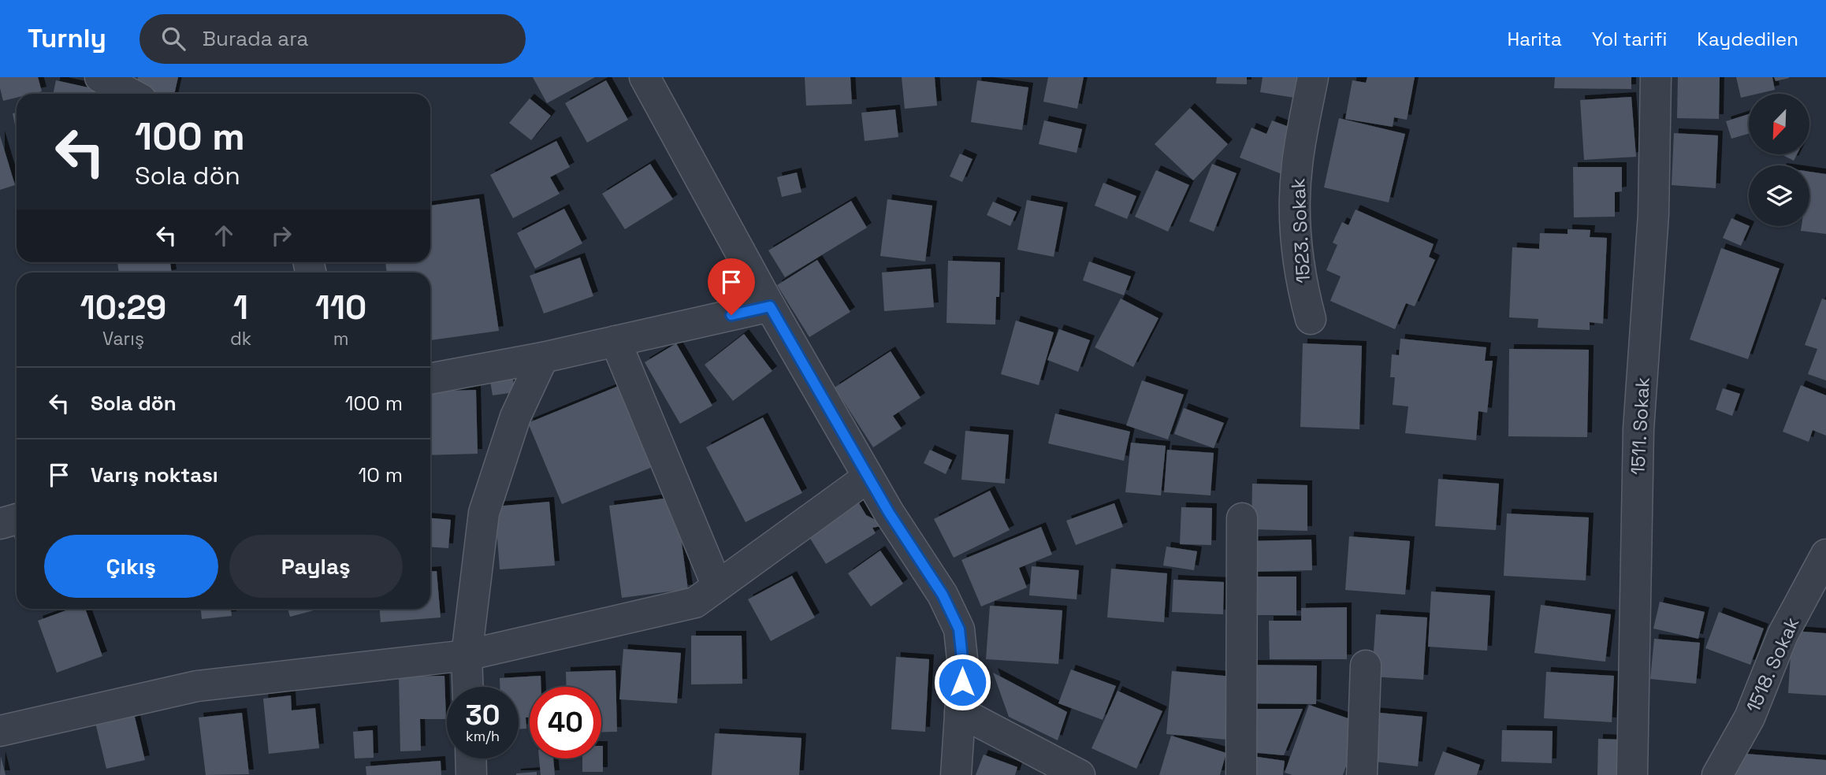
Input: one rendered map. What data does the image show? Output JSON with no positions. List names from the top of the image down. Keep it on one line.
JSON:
{"streets":{"street":["1523. Sokak","1511. Sokak","1518. Sokak"]},"north":"bottom left","page":{"header":"Turnly","search":"Burada ara","nav":["Harita","Yol tarifi","Kaydedilen"],"turn":["100 m","Sola dön"],"eta":["10:29","Varış","1","dk","110","m"],"list":[{"name":"Sola dön","value":"100 m"},{"name":"Varış noktası","value":"10 m"}],"buttons":["Çıkış","Paylaş"],"speed":"30 km/h","limit":"40"}}
